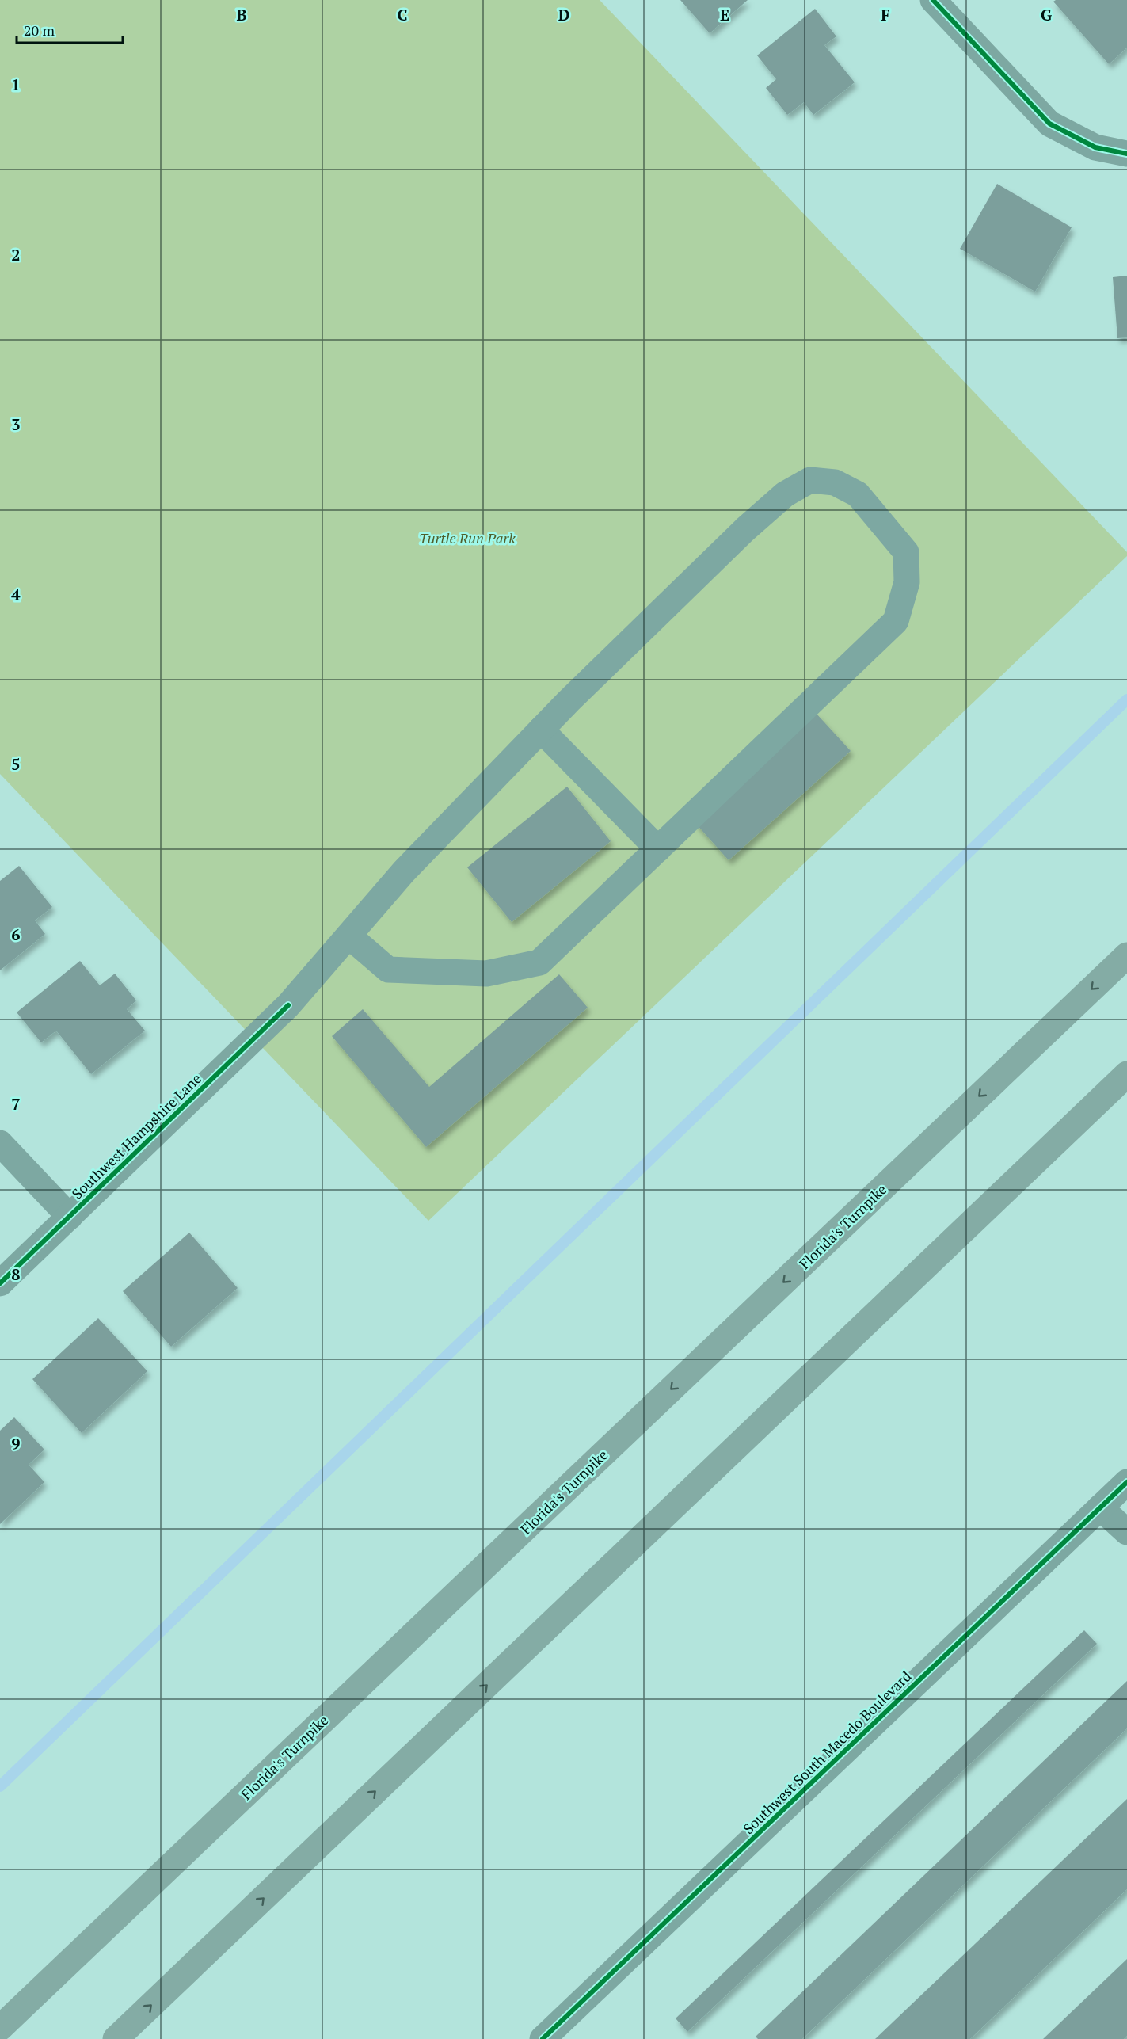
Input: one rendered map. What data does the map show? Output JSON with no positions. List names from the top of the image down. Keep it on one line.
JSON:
{"streets":{"highway":["Florida's Turnpike"],"street":["Southwest Hampshire Lane","Southwest South Macedo Boulevard"]},"parks":["Turtle Run Park"],"scale_bar":"20 m","grid":{"columns":["B","C","D","E","F","G"],"rows":["1","2","3","4","5","6","7","8","9"]}}
